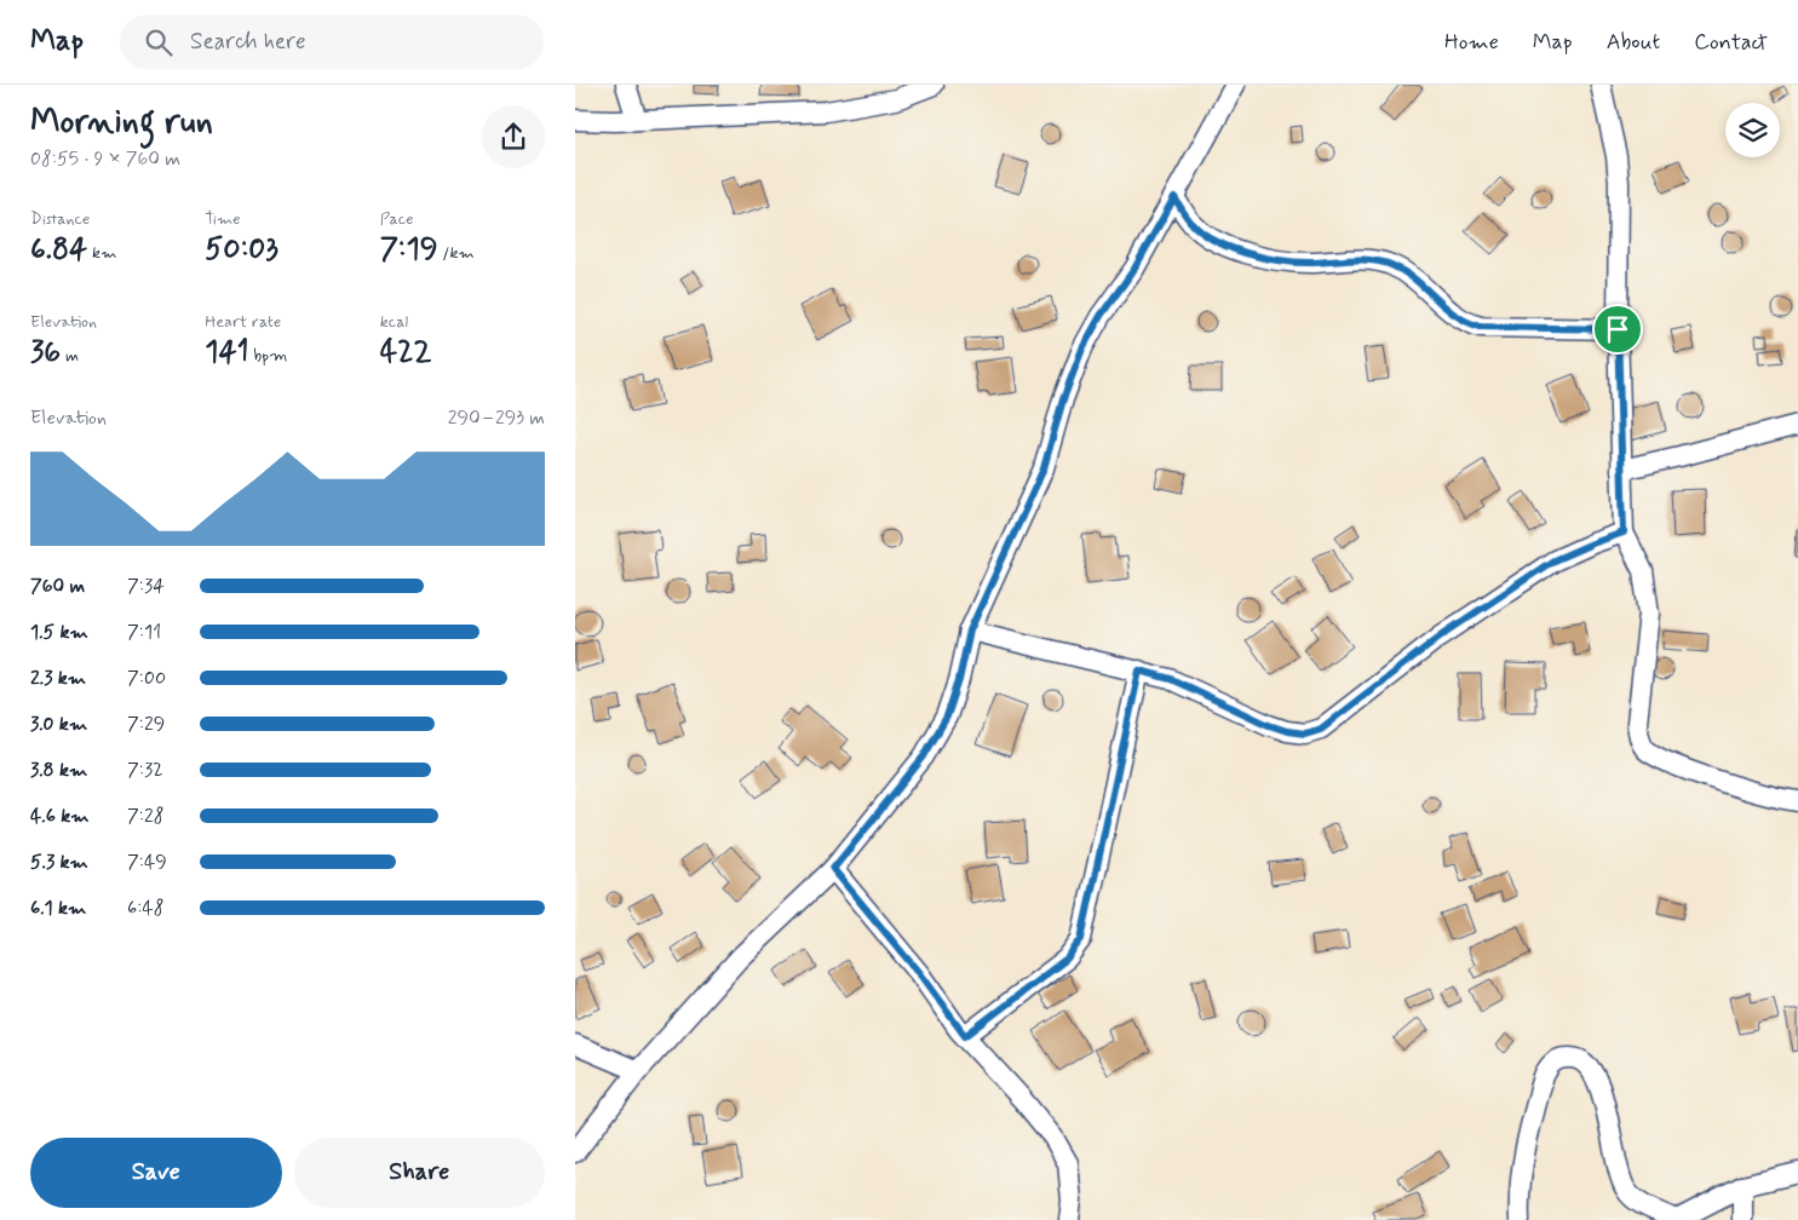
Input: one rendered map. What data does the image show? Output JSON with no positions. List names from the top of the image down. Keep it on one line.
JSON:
{"page":{"header":"Map","search":"Search here","nav":["Home","Map","About","Contact"],"heading":["Morning run","08:55 · 9 × 760 m"],"stats":[["Distance","6.84 km"],["Time","50:03"],["Pace","7:19 /km"],["Elevation","36 m"],["Heart rate","141 bpm"],["kcal","422"]],"chart":["Elevation","290–293 m"],"list":[{"name":"760 m","note":"7:34"},{"name":"1.5 km","note":"7:11"},{"name":"2.3 km","note":"7:00"},{"name":"3.0 km","note":"7:29"},{"name":"3.8 km","note":"7:32"},{"name":"4.6 km","note":"7:28"},{"name":"5.3 km","note":"7:49"},{"name":"6.1 km","note":"6:48"}],"buttons":["Save","Share"]}}
